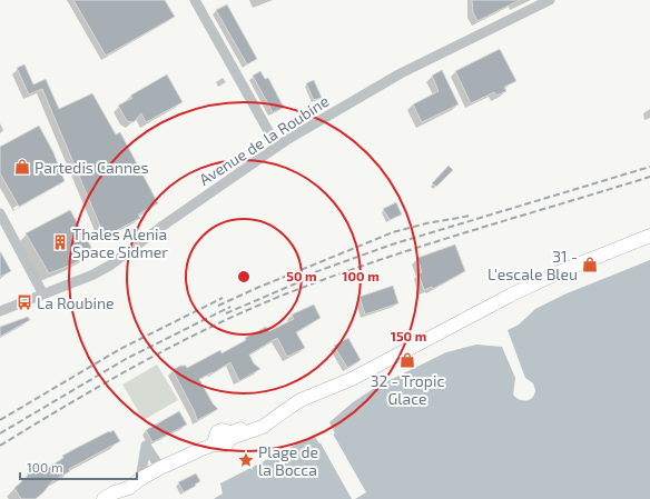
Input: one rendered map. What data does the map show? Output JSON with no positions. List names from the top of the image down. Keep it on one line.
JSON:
{"streets":{"street":["Avenue de la Roubine"]},"places":{"shop":["Partedis Cannes","31 - L'escale Bleu","32 - Tropic Glace"],"building":["Thales Alenia Space Sidmer"],"bus stop":["La Roubine"],"place":["Plage de la Bocca"]},"scale_bar":"100 m","rings":["50 m","100 m","150 m"]}
